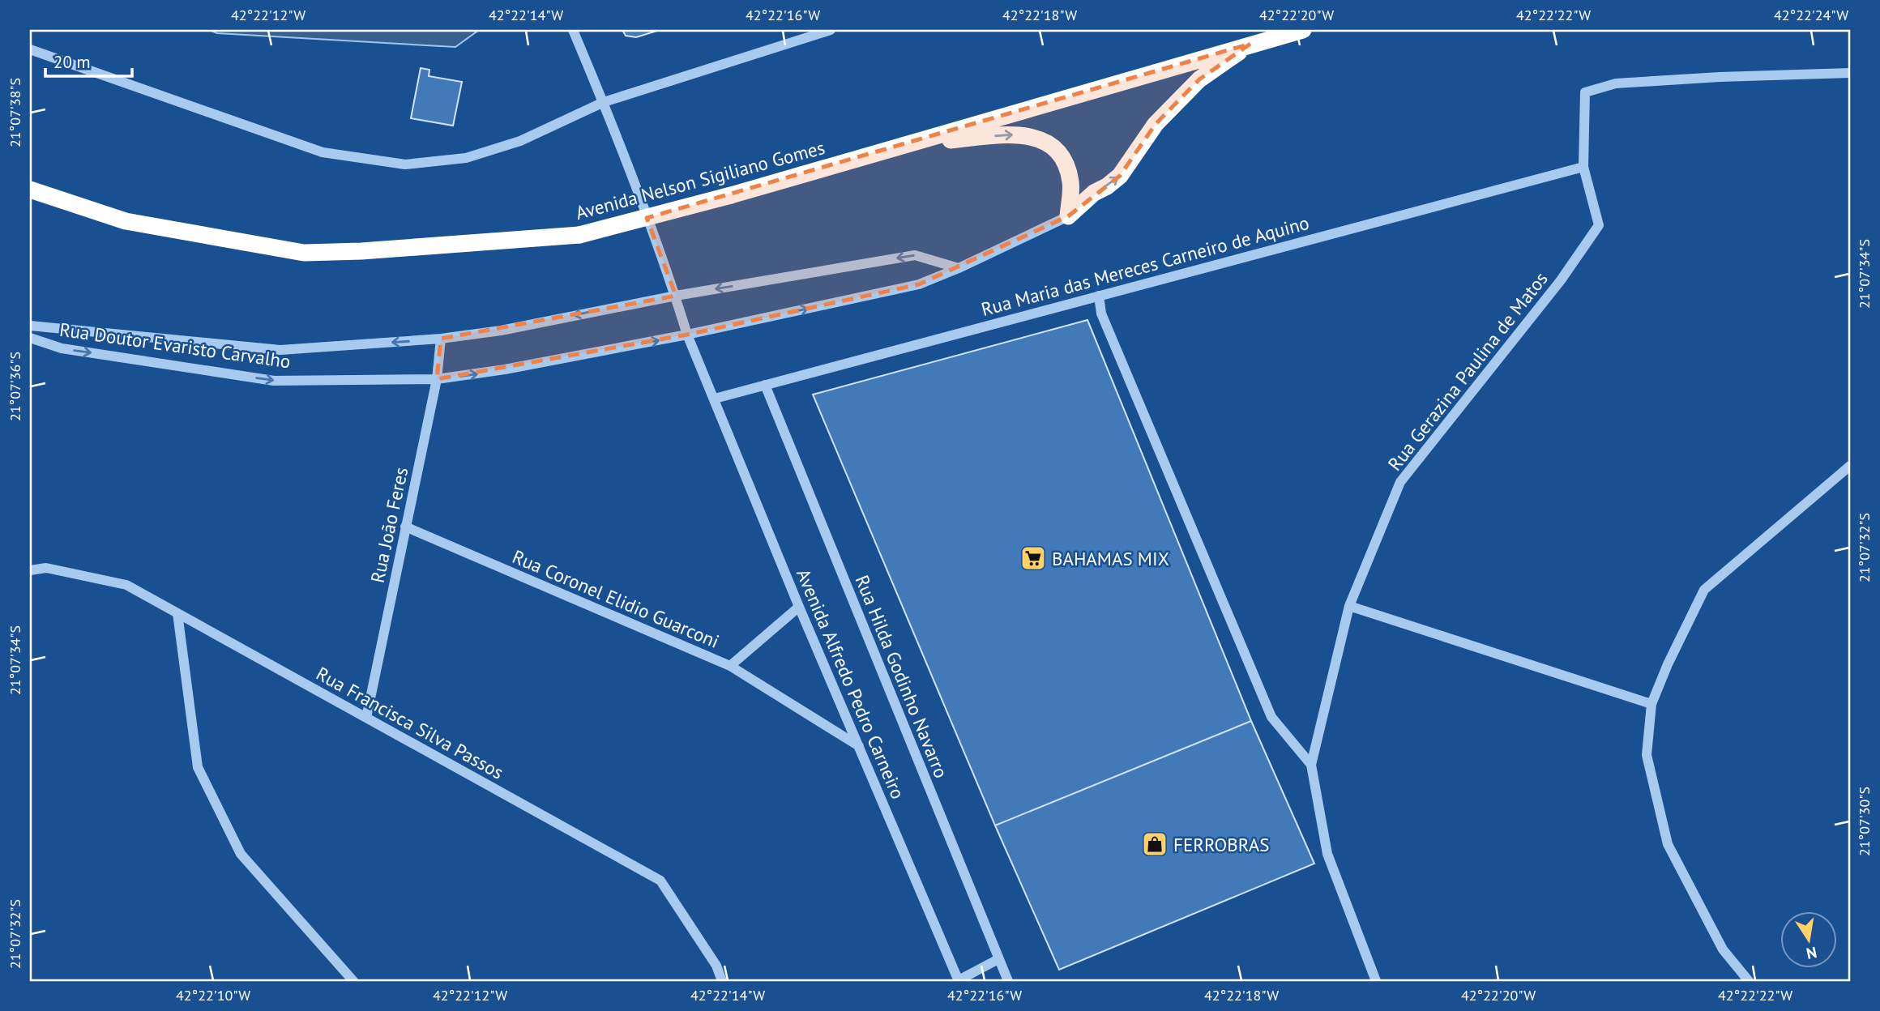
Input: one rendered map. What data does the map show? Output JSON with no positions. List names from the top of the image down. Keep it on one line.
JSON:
{"streets":{"highway":["Avenida Nelson Sigiliano Gomes"],"street":["Rua Maria das Mereces Carneiro de Aquino","Rua Doutor Evaristo Carvalho","Rua Gerazina Paulina de Matos","Rua João Feres","Rua Coronel Elidio Guarconi","Rua Hilda Godinho Navarro","Avenida Alfredo Pedro Carneiro","Rua Francisca Silva Passos"]},"crossings":[["Rua Maria das Mereces Carneiro de Aquino","Rua Gerazina Paulina de Matos"],["Rua Maria das Mereces Carneiro de Aquino","Rua Hilda Godinho Navarro"],["Rua Maria das Mereces Carneiro de Aquino","Avenida Alfredo Pedro Carneiro"],["Rua Doutor Evaristo Carvalho","Rua João Feres"],["Rua Doutor Evaristo Carvalho","Avenida Alfredo Pedro Carneiro"],["Rua João Feres","Rua Coronel Elidio Guarconi"],["Rua João Feres","Rua Francisca Silva Passos"],["Rua Coronel Elidio Guarconi","Avenida Alfredo Pedro Carneiro"]],"places":{"supermarket":["BAHAMAS MIX"],"shop":["FERROBRAS"]},"scale_bar":"20 m","north":"bottom","coordinates":["42°22'12\"W","42°22'14\"W","42°22'16\"W","42°22'18\"W","42°22'20\"W","42°22'22\"W","42°22'24\"W","21°07'38\"S","21°07'34\"S","21°07'36\"S","21°07'32\"S","21°07'30\"S","42°22'10\"W"]}
